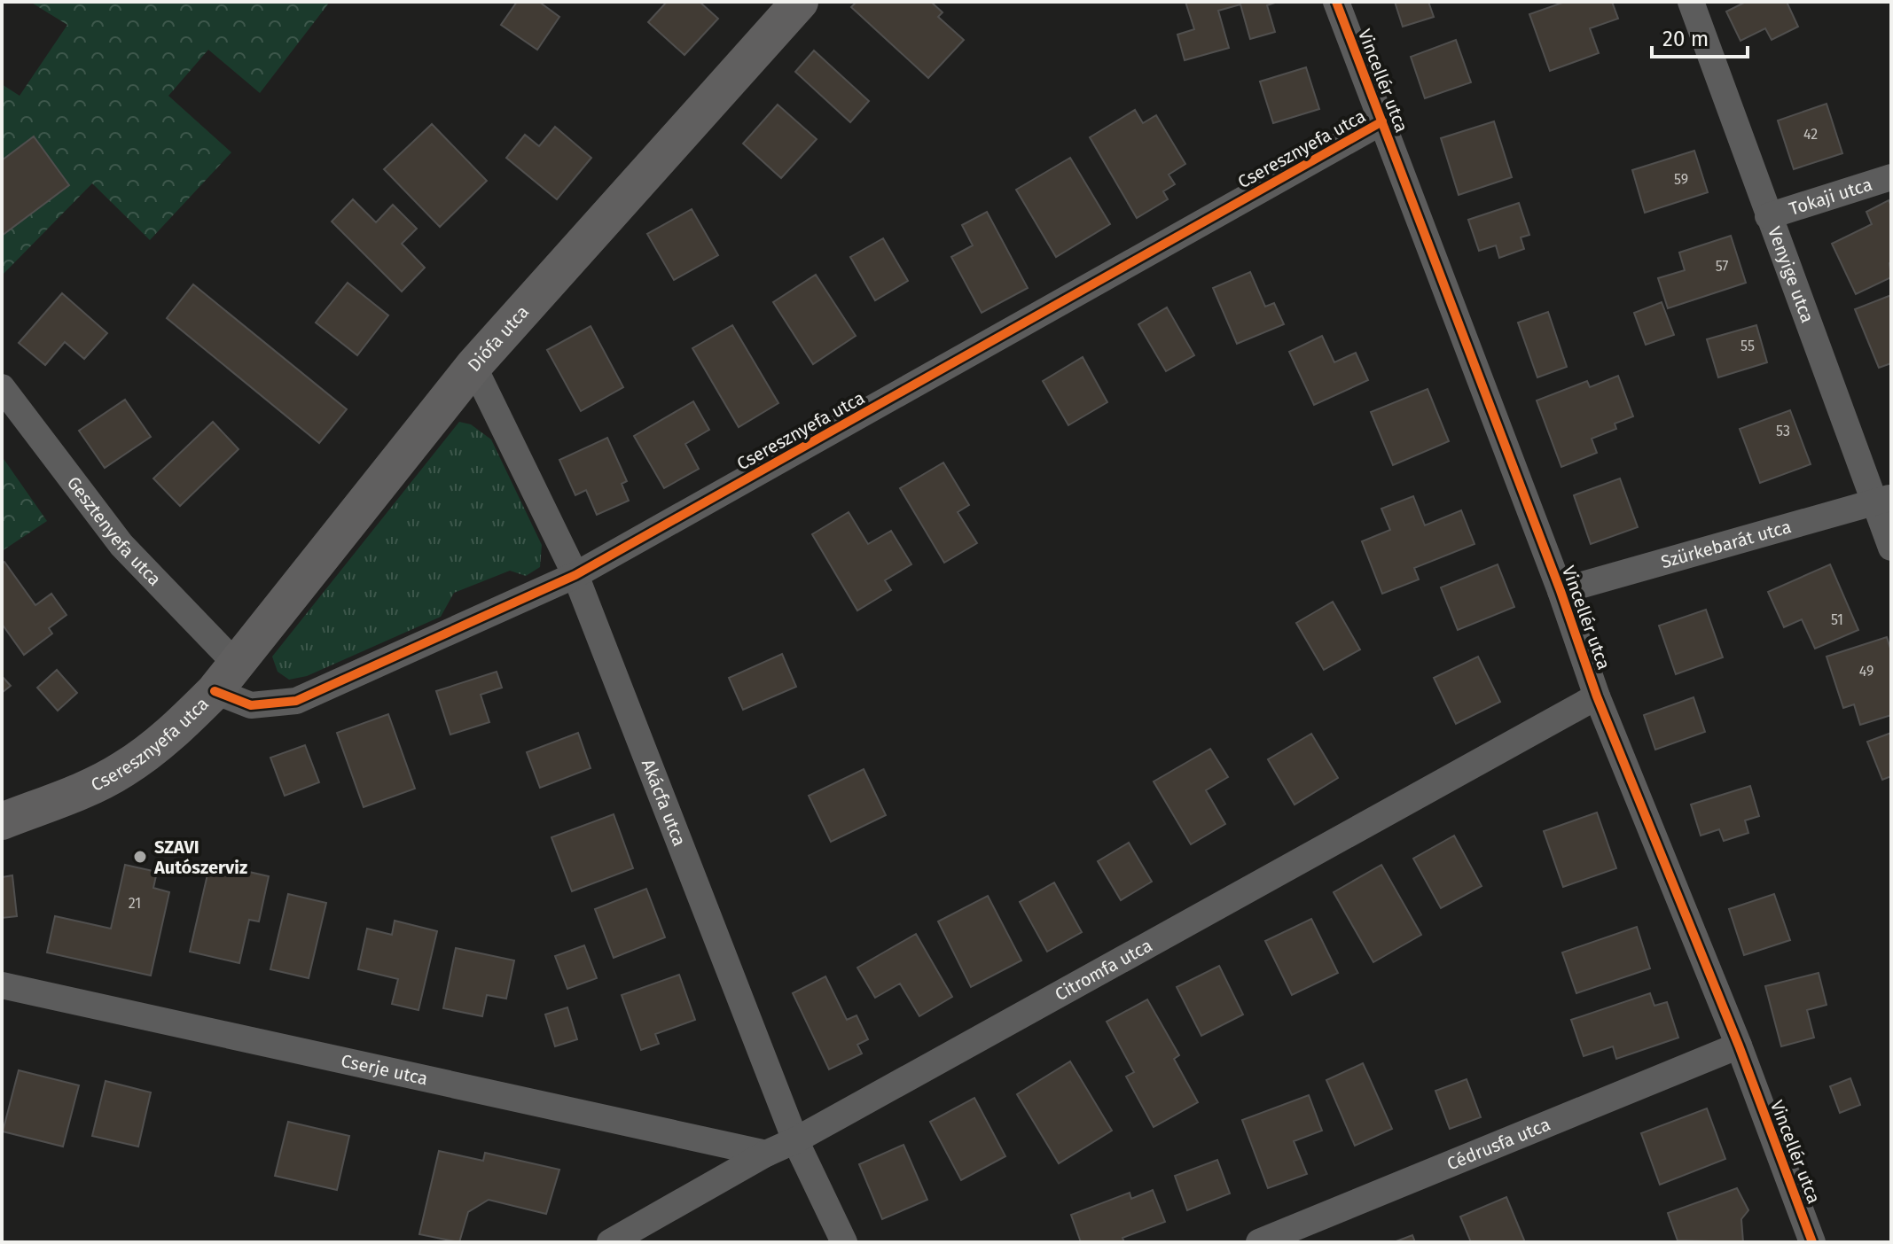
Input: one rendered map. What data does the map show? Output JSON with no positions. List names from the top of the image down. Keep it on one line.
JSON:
{"streets":{"street":["Vincellér utca","Cseresznyefa utca","Tokaji utca","Venyige utca","Diófa utca","Gesztenyefa utca","Szürkebarát utca","Akácfa utca","Citromfa utca","Cserje utca","Cédrusfa utca"]},"crossings":[["Vincellér utca","Cseresznyefa utca"],["Vincellér utca","Szürkebarát utca"],["Vincellér utca","Citromfa utca"],["Vincellér utca","Cédrusfa utca"],["Cseresznyefa utca","Diófa utca"],["Cseresznyefa utca","Gesztenyefa utca"],["Cseresznyefa utca","Akácfa utca"],["Tokaji utca","Venyige utca"],["Venyige utca","Szürkebarát utca"],["Diófa utca","Gesztenyefa utca"],["Diófa utca","Akácfa utca"],["Akácfa utca","Citromfa utca"],["Citromfa utca","Cserje utca"]],"places":["SZAVI Autószerviz"],"house_numbers":["42","59","57","55","53","51","49","21"],"scale_bar":"20 m"}
